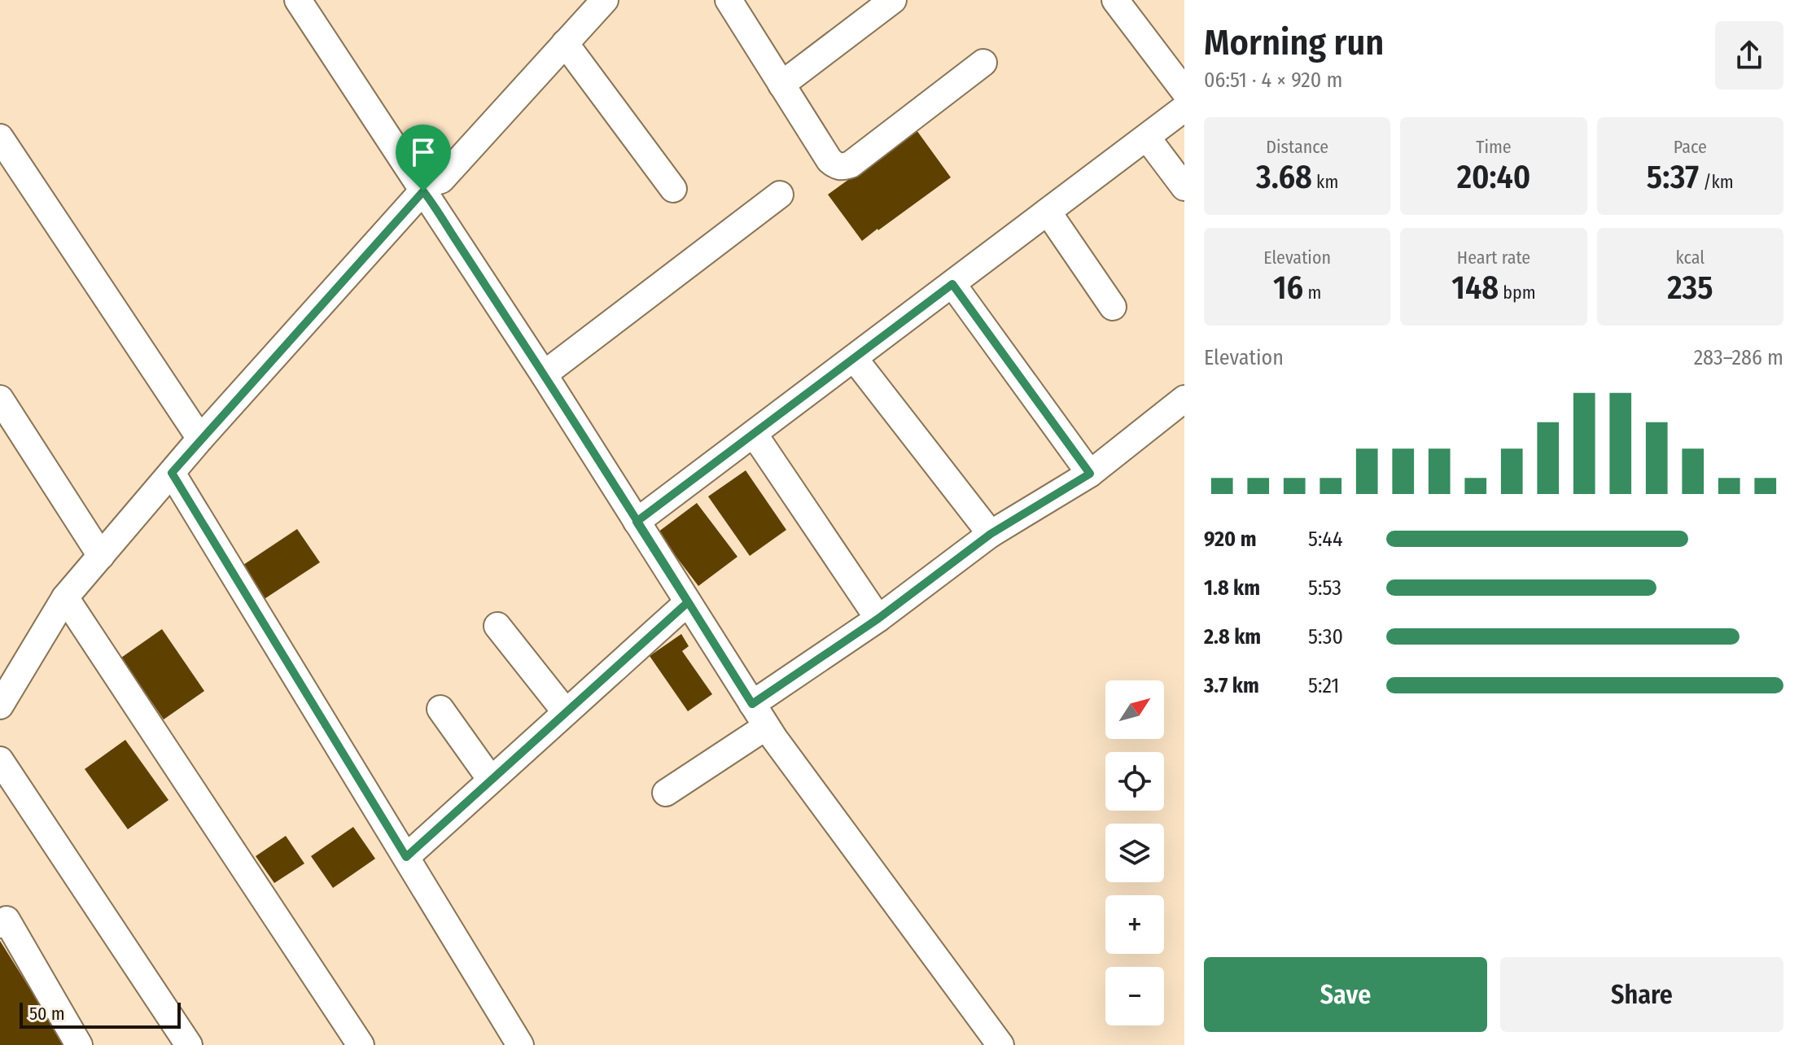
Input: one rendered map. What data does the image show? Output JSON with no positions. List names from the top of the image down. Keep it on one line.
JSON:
{"scale_bar":"50 m","north":"top right","page":{"heading":["Morning run","06:51 · 4 × 920 m"],"stats":[["Distance","3.68 km"],["Time","20:40"],["Pace","5:37 /km"],["Elevation","16 m"],["Heart rate","148 bpm"],["kcal","235"]],"chart":["Elevation","283–286 m"],"list":[{"name":"920 m","note":"5:44"},{"name":"1.8 km","note":"5:53"},{"name":"2.8 km","note":"5:30"},{"name":"3.7 km","note":"5:21"}],"map_buttons":["+","−"],"buttons":["Save","Share"],"scale":"50 m"}}
